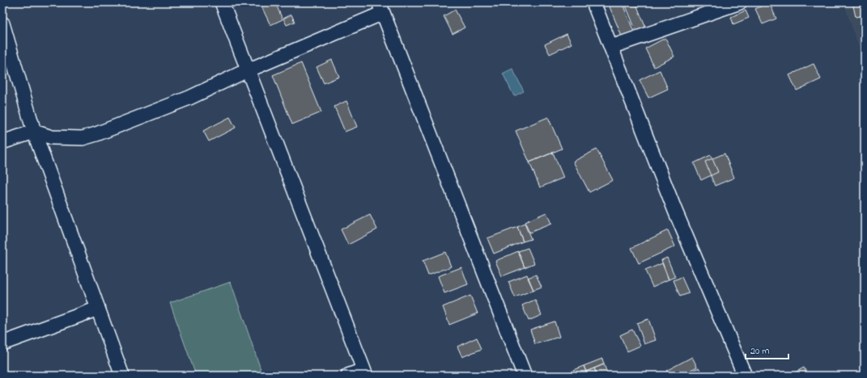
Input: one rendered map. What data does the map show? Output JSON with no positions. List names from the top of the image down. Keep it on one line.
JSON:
{"scale_bar":"20 m"}
